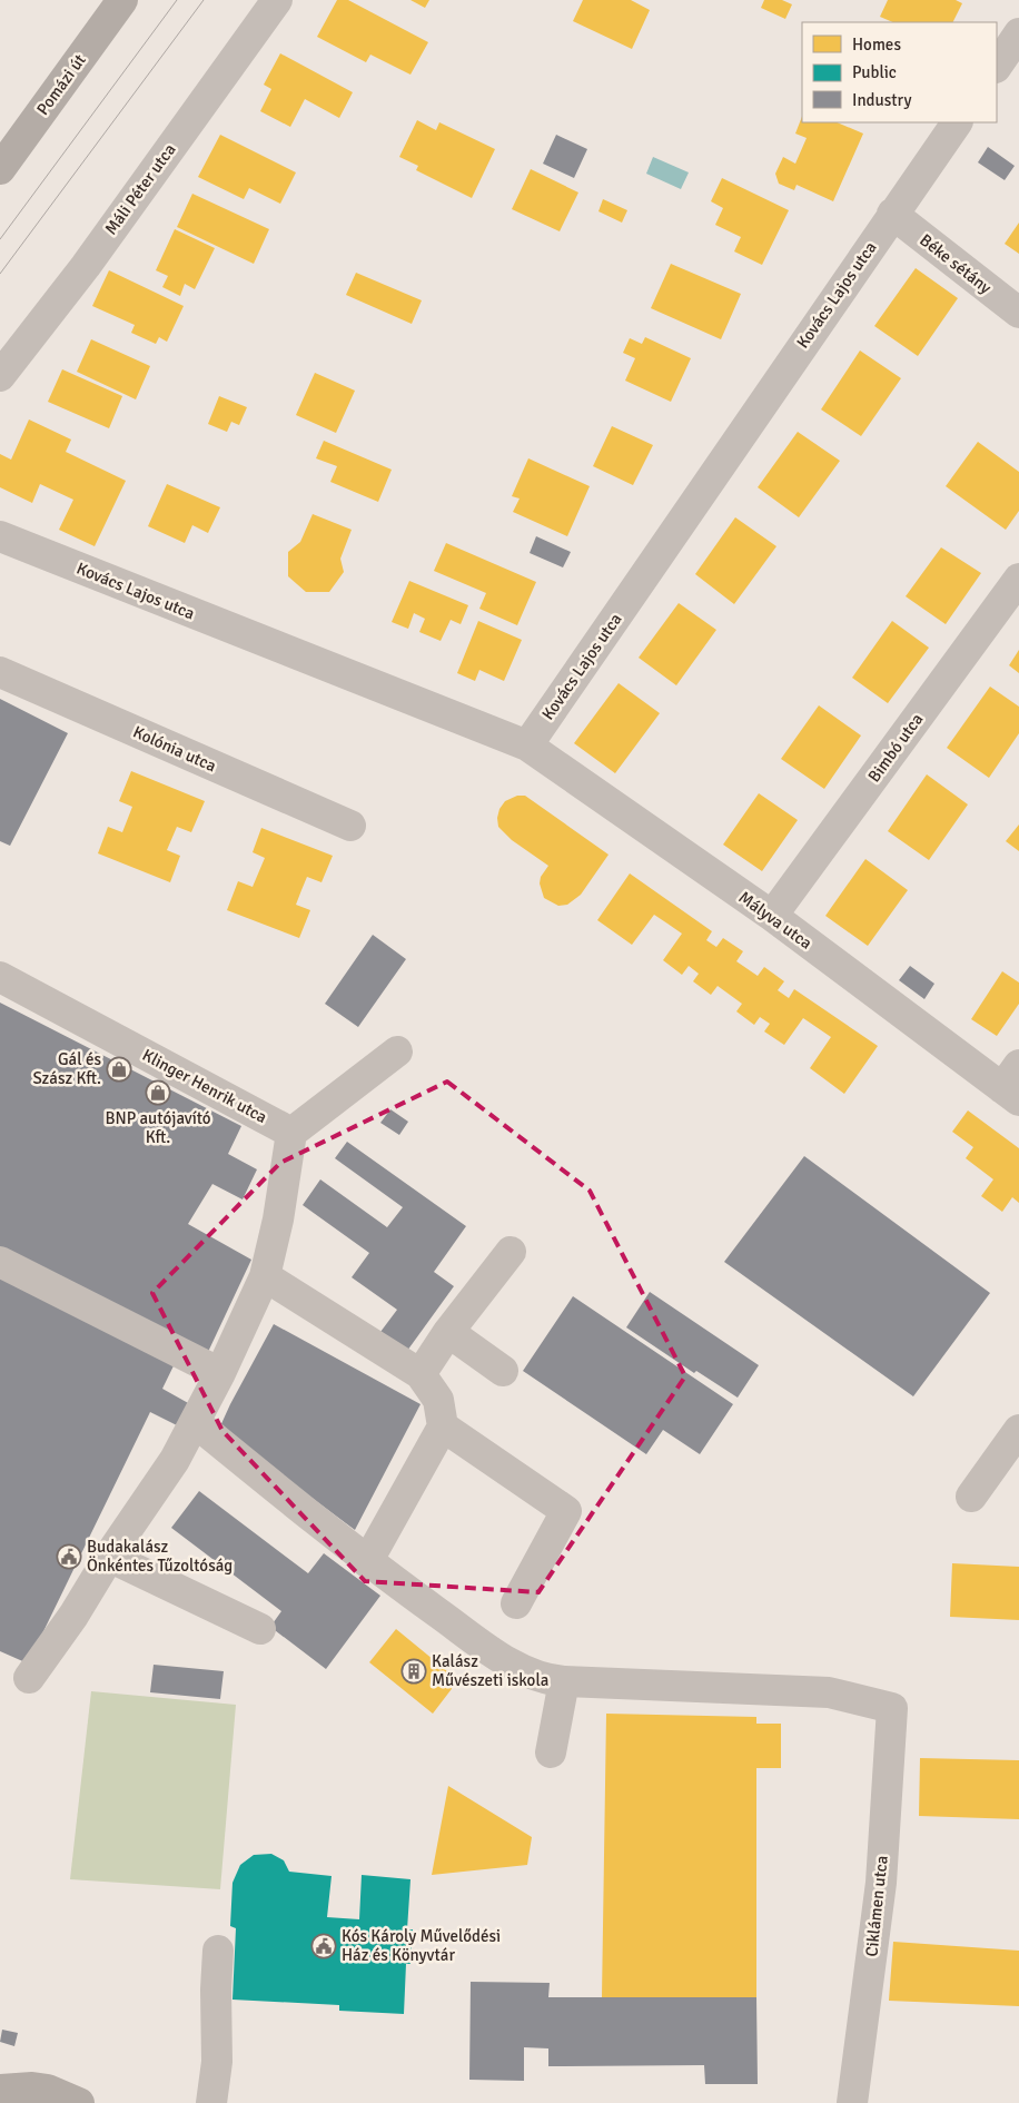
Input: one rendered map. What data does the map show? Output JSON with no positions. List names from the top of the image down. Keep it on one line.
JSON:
{"streets":{"main road":["Pomázi út"],"street":["Máli Péter utca","Béke sétány","Kovács Lajos utca","Bimbó utca","Kolónia utca","Mályva utca","Klinger Henrik utca","Ciklámen utca"]},"crossings":[["Béke sétány","Kovács Lajos utca"],["Kovács Lajos utca","Mályva utca"],["Bimbó utca","Mályva utca"]],"places":{"shop":["Gál és Szász Kft.","BNP autójavító Kft."],"public building":["Budakalász Önkéntes Tűzoltóság","Kós Károly Művelődési Ház és Könyvtár"],"building":["Kalász Művészeti iskola"]},"legend":["Homes","Public","Industry"]}
